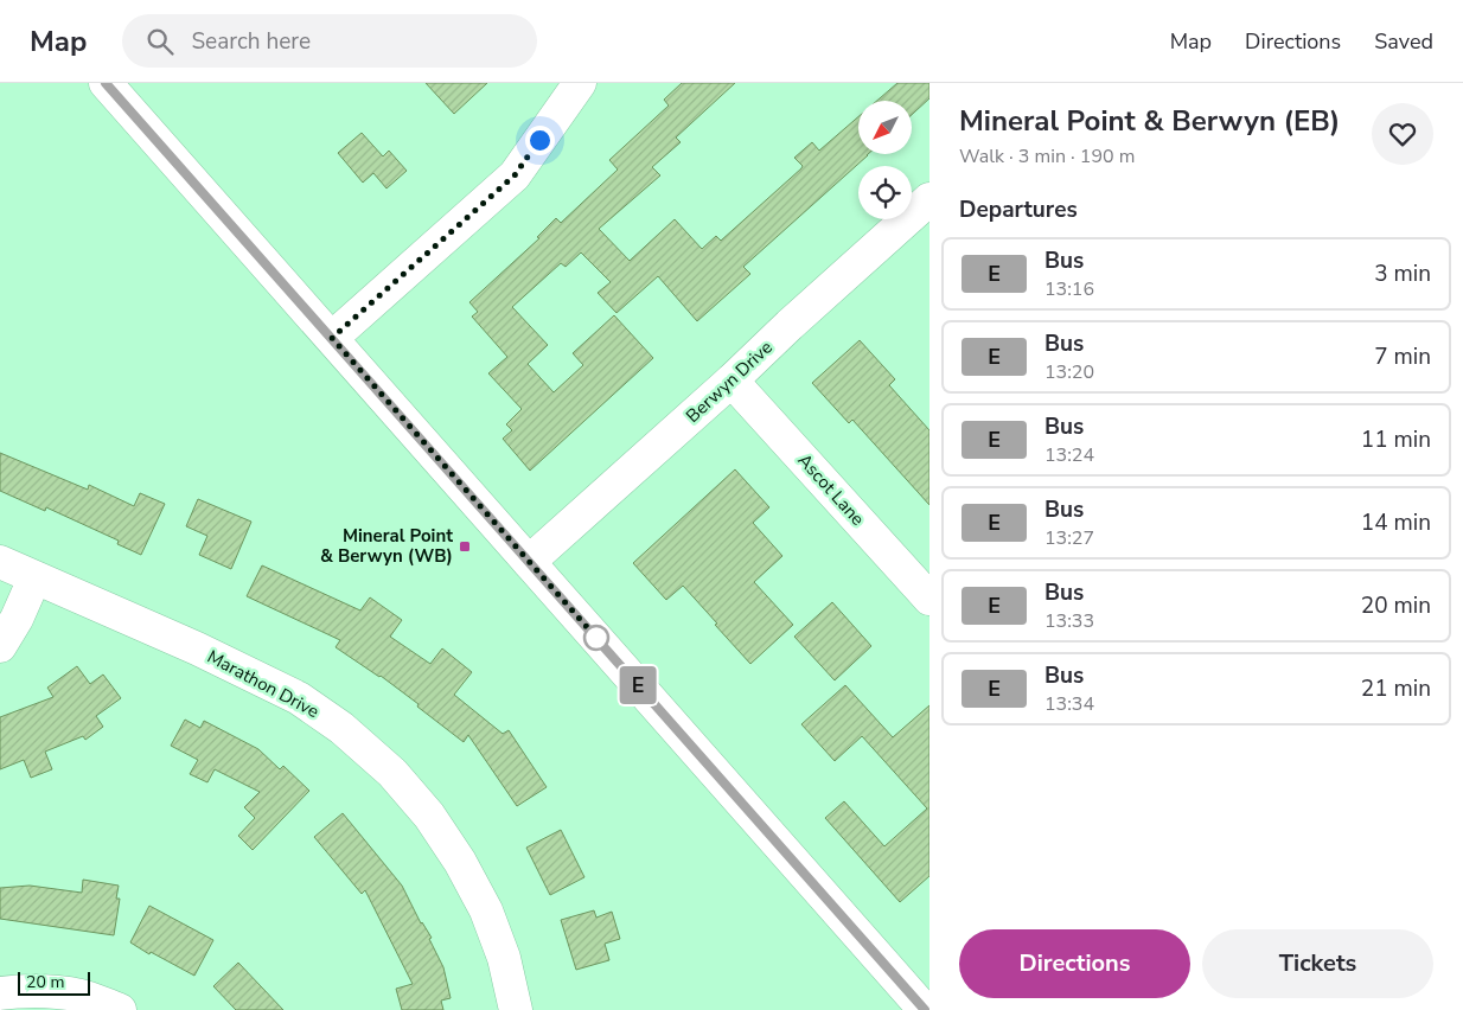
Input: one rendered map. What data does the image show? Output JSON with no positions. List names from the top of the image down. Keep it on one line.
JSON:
{"streets":{"street":["Berwyn Drive","Ascot Lane","Marathon Drive"]},"crossings":[["Berwyn Drive","Ascot Lane"]],"places":{"transit":["Mineral Point & Berwyn (WB)"]},"lines":["bus line E"],"scale_bar":"20 m","north":"bottom left","page":{"header":"Map","search":"Search here","nav":["Map","Directions","Saved"],"on_map":"E","heading":[["Mineral Point & Berwyn (EB)","Walk · 3 min · 190 m"],"Departures"],"list":[{"mark":"E","name":"Bus","note":"13:16","value":"3 min"},{"mark":"E","name":"Bus","note":"13:20","value":"7 min"},{"mark":"E","name":"Bus","note":"13:24","value":"11 min"},{"mark":"E","name":"Bus","note":"13:27","value":"14 min"},{"mark":"E","name":"Bus","note":"13:33","value":"20 min"},{"mark":"E","name":"Bus","note":"13:34","value":"21 min"}],"buttons":["Directions","Tickets"],"scale":"20 m"}}
